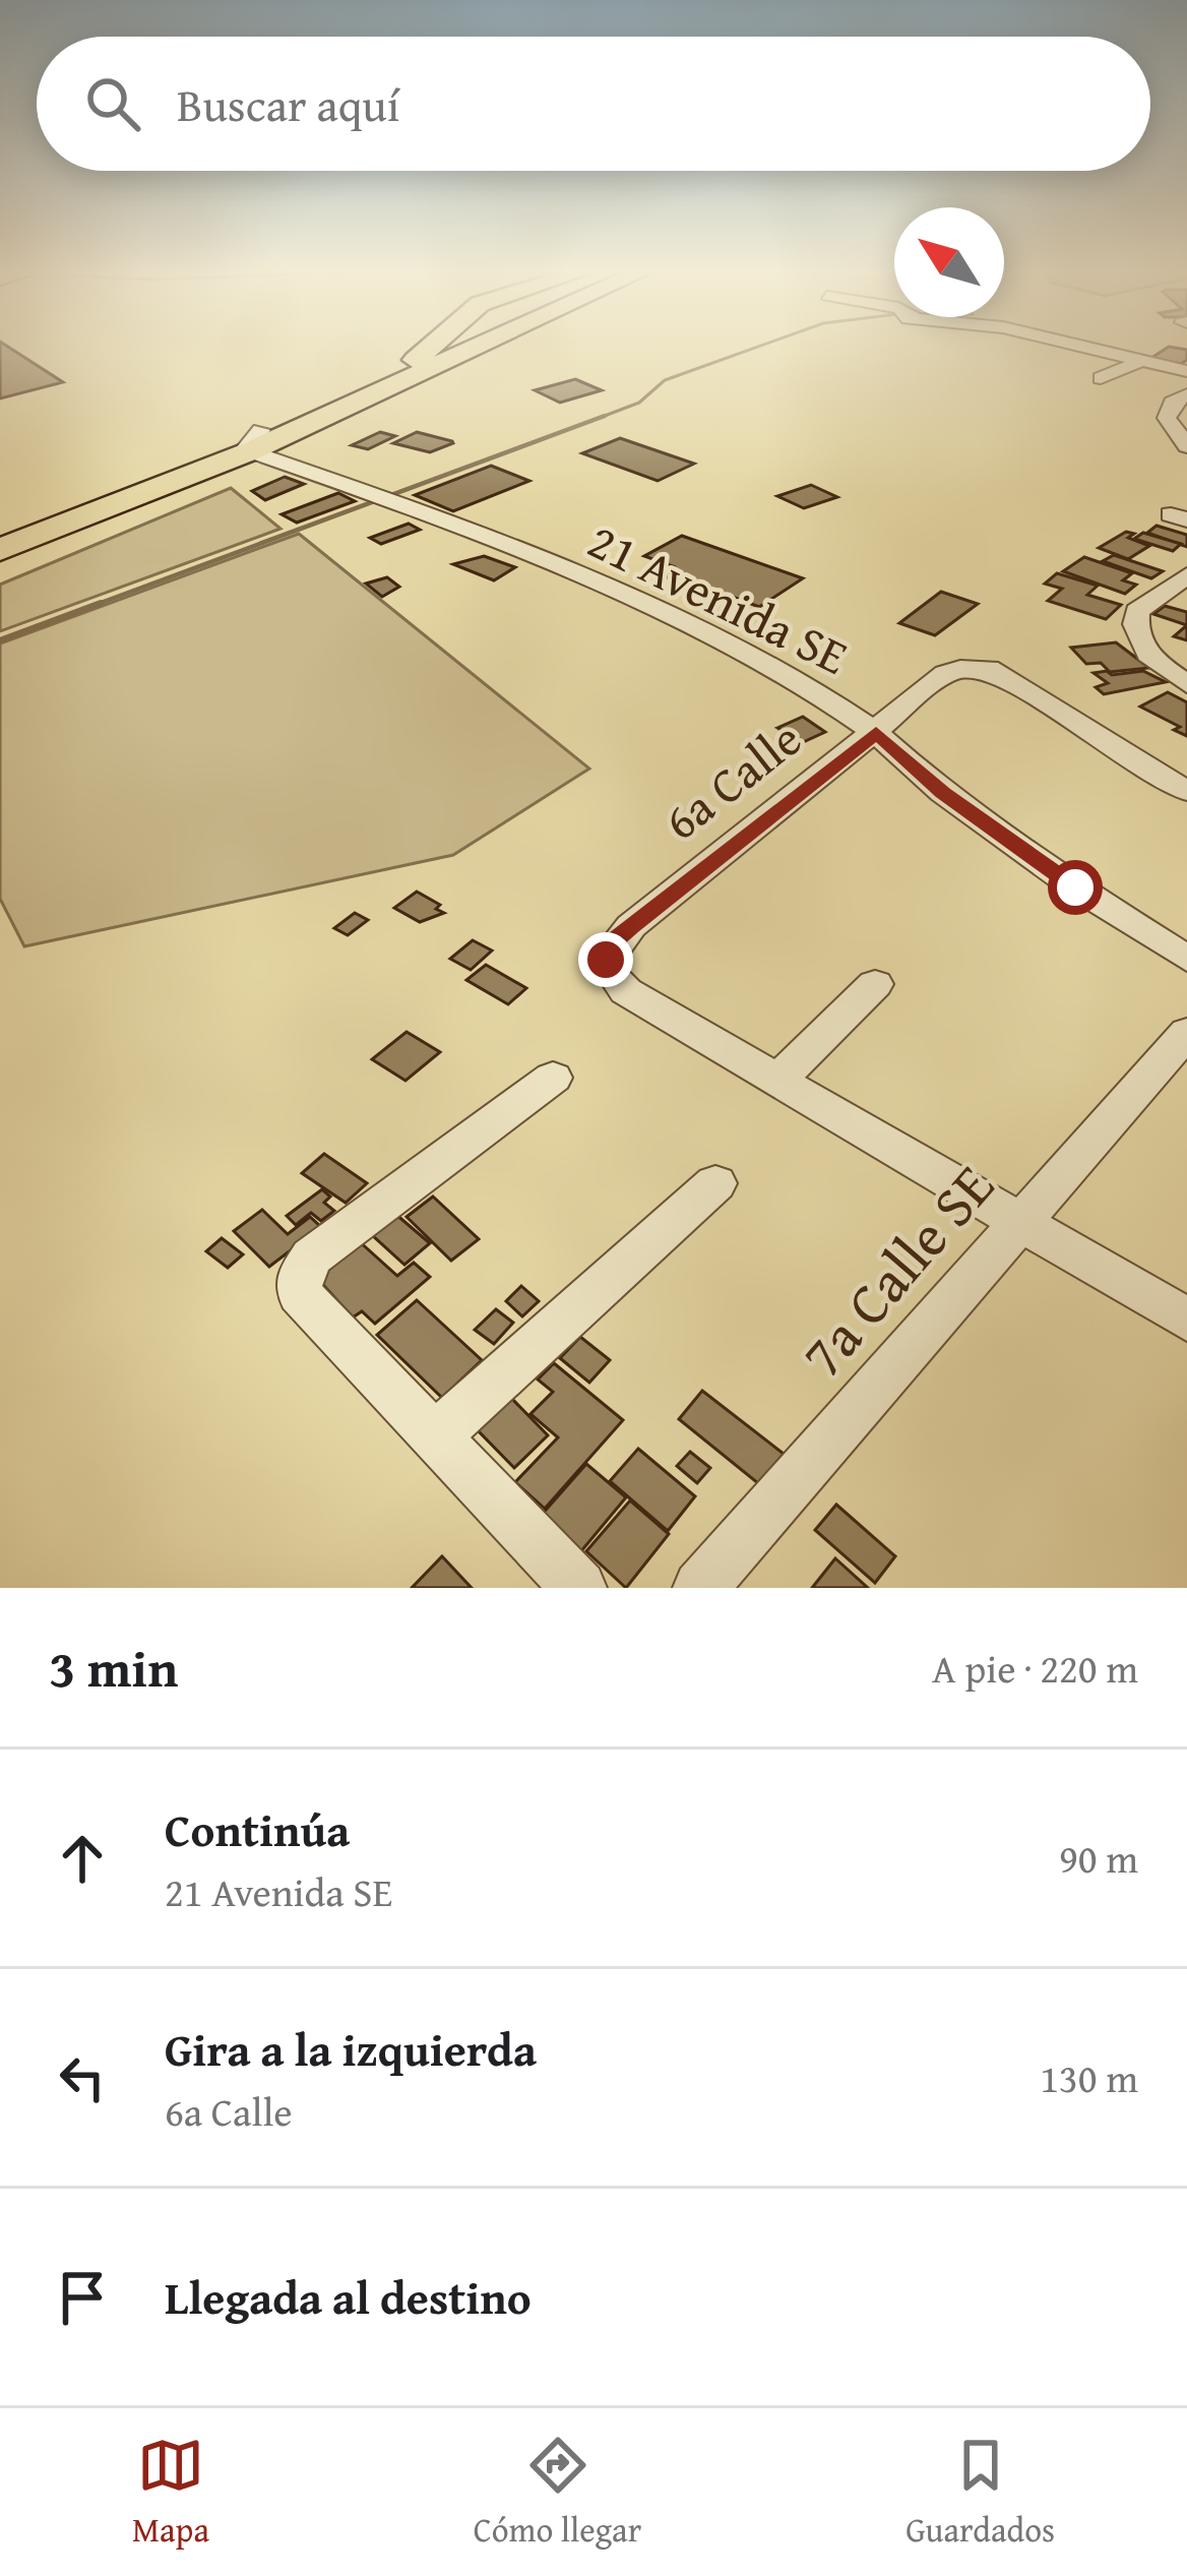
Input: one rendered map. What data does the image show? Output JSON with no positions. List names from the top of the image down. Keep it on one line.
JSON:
{"streets":{"street":["21 Avenida SE","6a Calle","7a Calle SE"]},"crossings":[["21 Avenida SE","6a Calle"]],"north":"top left","page":{"search":"Buscar aquí","heading":["3 min","A pie · 220 m"],"list":[["Continúa","21 Avenida SE","90 m"],["Gira a la izquierda","6a Calle","130 m"],"Llegada al destino"],"nav":["Mapa","Cómo llegar","Guardados"]}}
